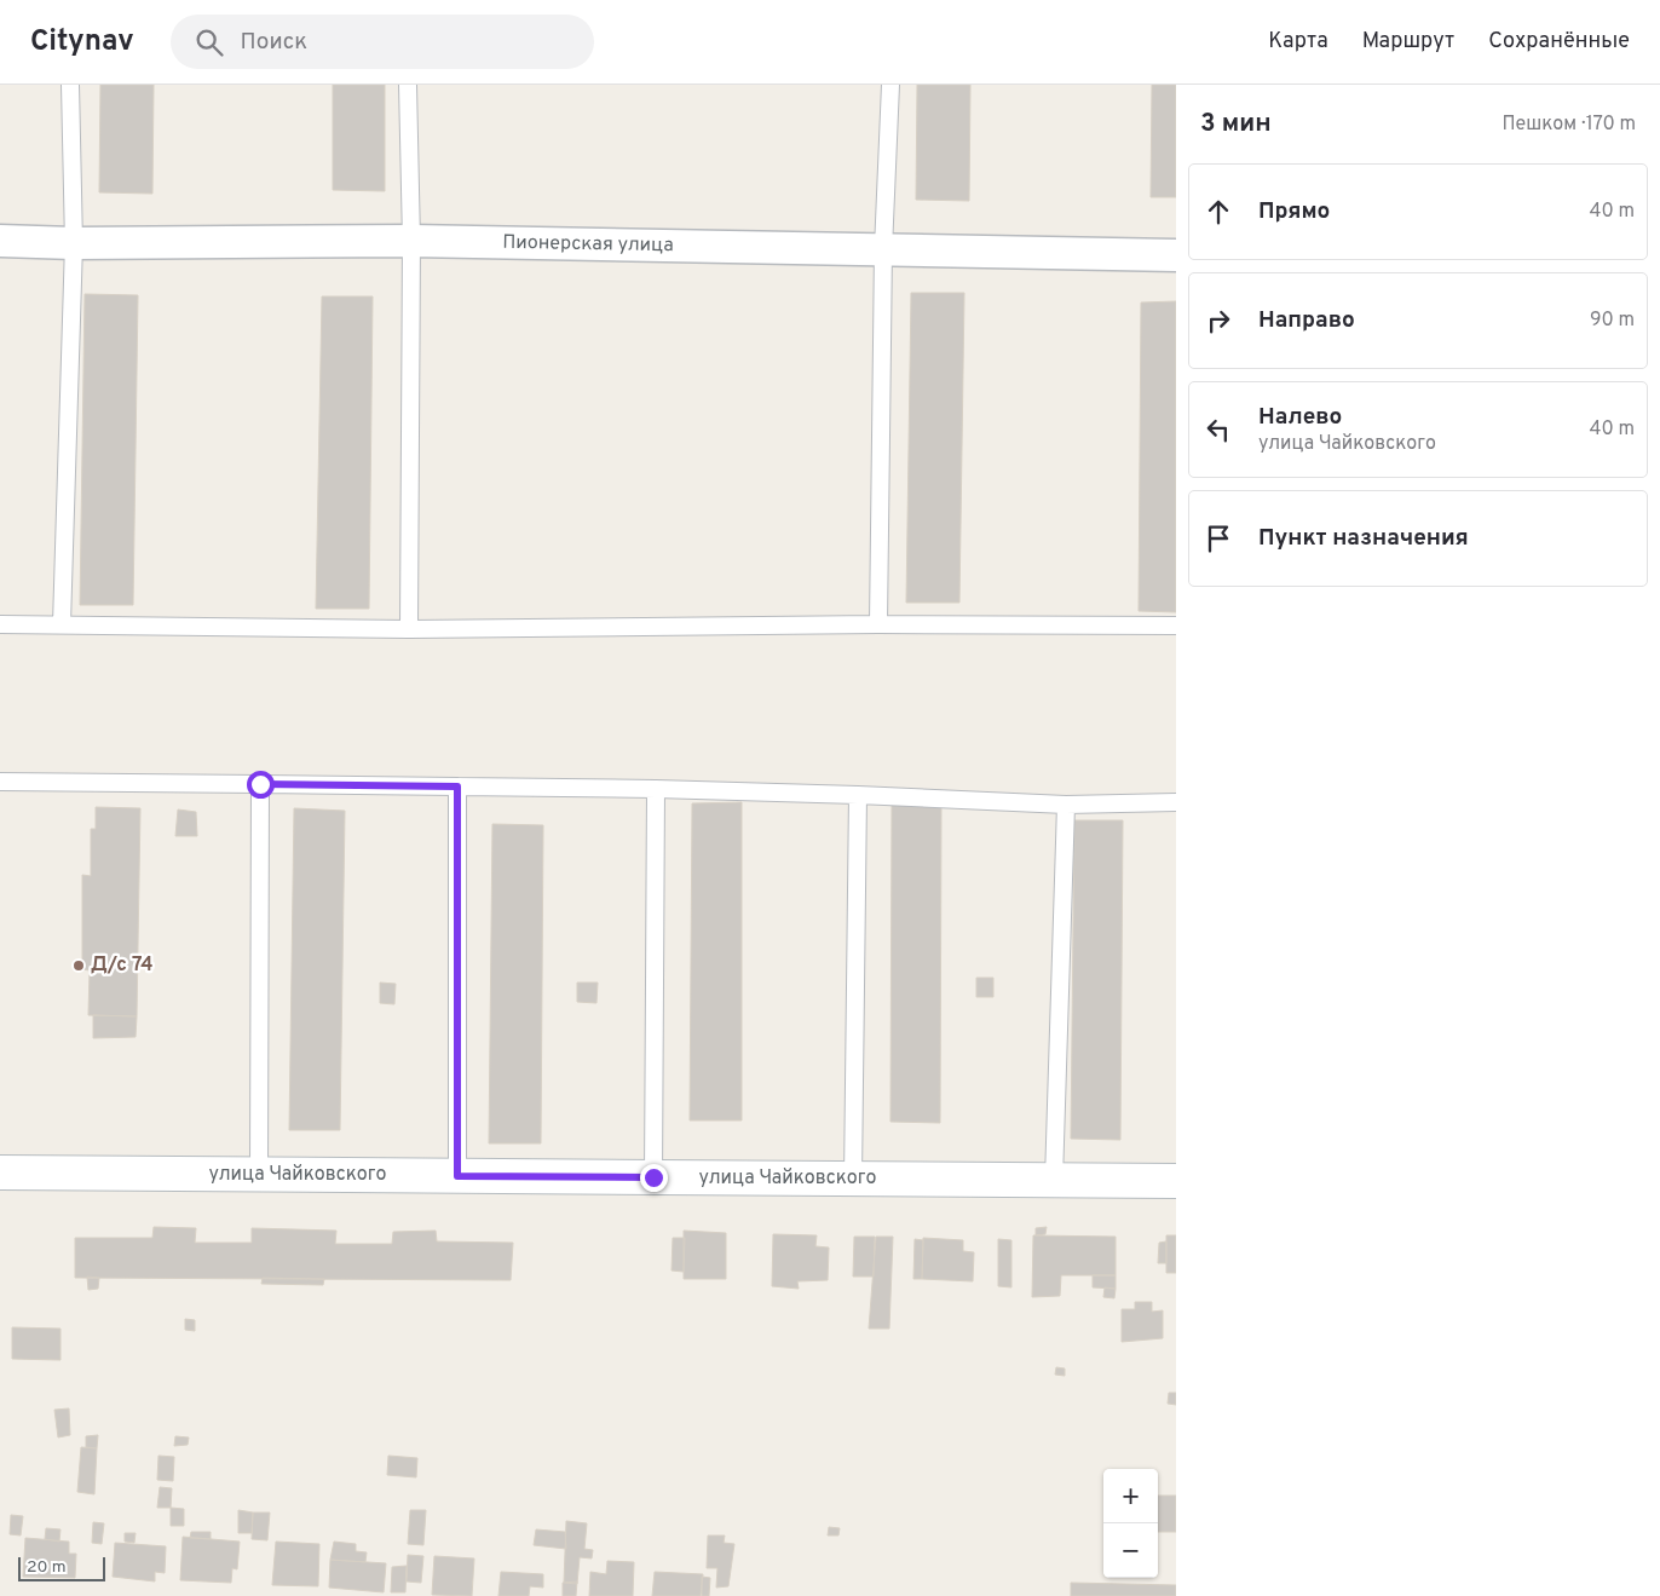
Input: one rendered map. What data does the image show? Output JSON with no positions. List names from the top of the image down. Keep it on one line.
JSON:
{"streets":{"main road":["улица Чайковского"],"street":["Пионерская улица"]},"places":["Д/с 74"],"scale_bar":"20 m","page":{"header":"Citynav","search":"Поиск","nav":["Карта","Маршрут","Сохранённые"],"heading":["3 мин","Пешком · 170 m"],"list":[["Прямо","40 m"],["Направо","90 m"],["Налево","улица Чайковского","40 m"],"Пункт назначения"],"map_buttons":["+","−"],"scale":"20 m"}}
